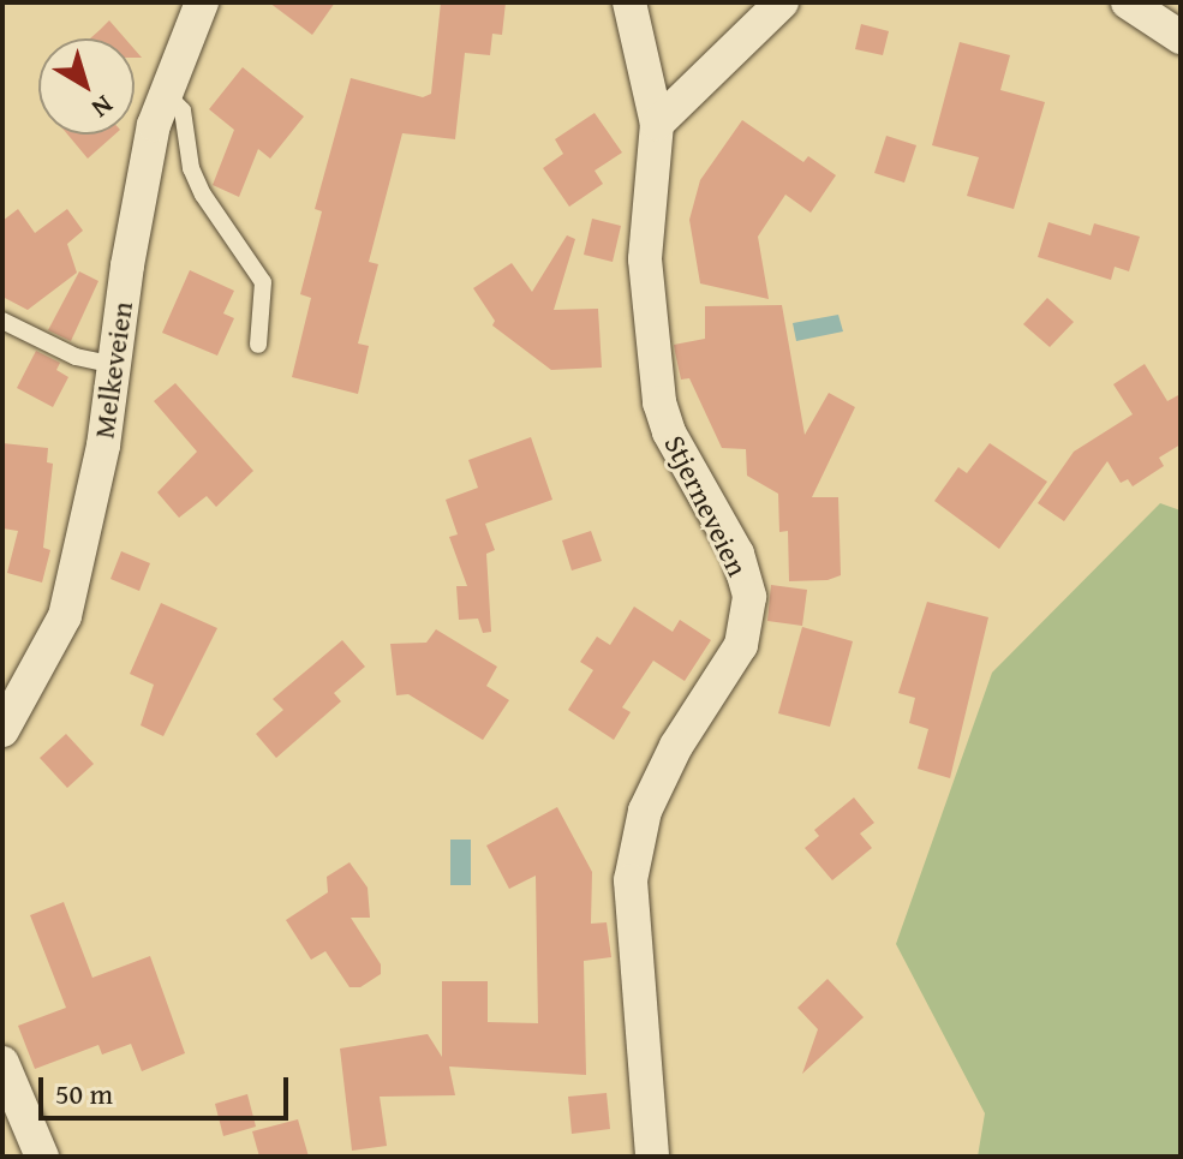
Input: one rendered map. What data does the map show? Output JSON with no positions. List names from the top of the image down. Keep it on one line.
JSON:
{"streets":{"street":["Melkeveien","Stjerneveien"]},"scale_bar":"50 m","north":"bottom right"}
